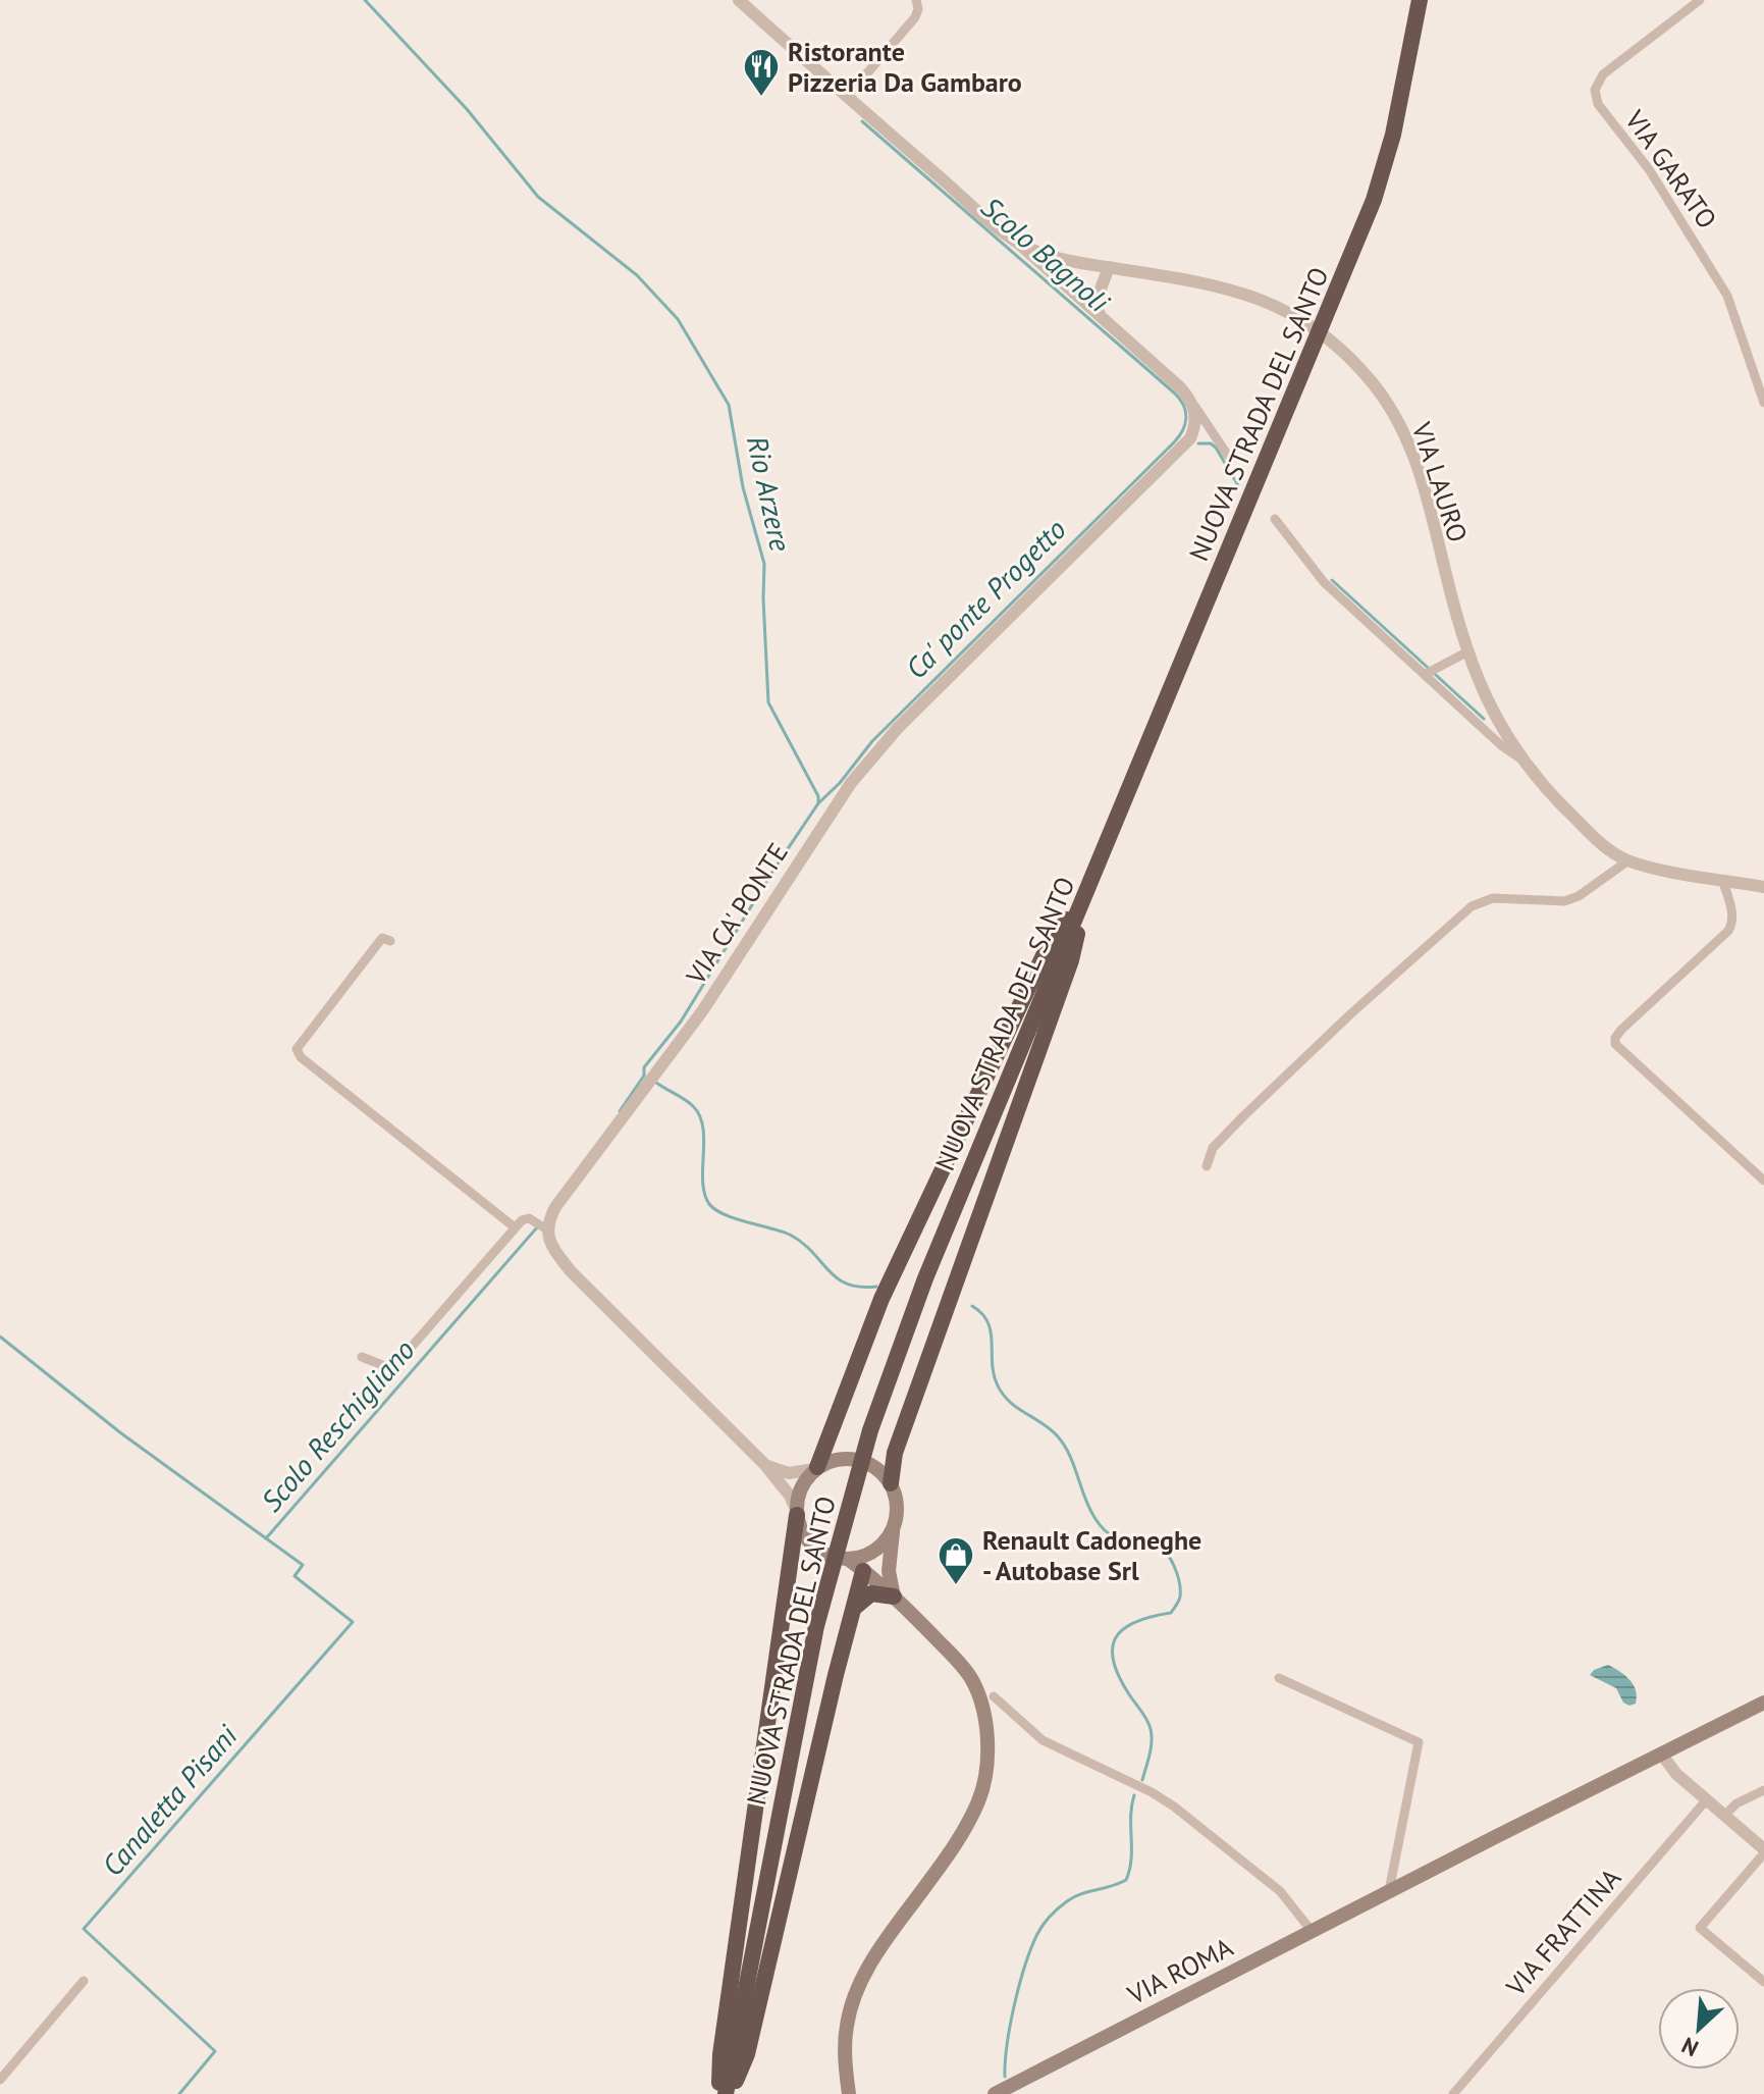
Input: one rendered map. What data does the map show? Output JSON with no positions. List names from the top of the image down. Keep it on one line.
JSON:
{"streets":{"highway":["NUOVA STRADA DEL SANTO"],"main road":["VIA ROMA"],"street":["VIA GARATO","VIA LAURO","VIA CA' PONTE","VIA FRATTINA"]},"water":["Scolo Bagnoli","Rio Arzere","Ca' ponte Progetto","Scolo Reschigliano","Canaletta Pisani"],"places":{"restaurant":["Ristorante Pizzeria Da Gambaro"],"shop":["Renault Cadoneghe - Autobase Srl"]},"north":"bottom left"}
